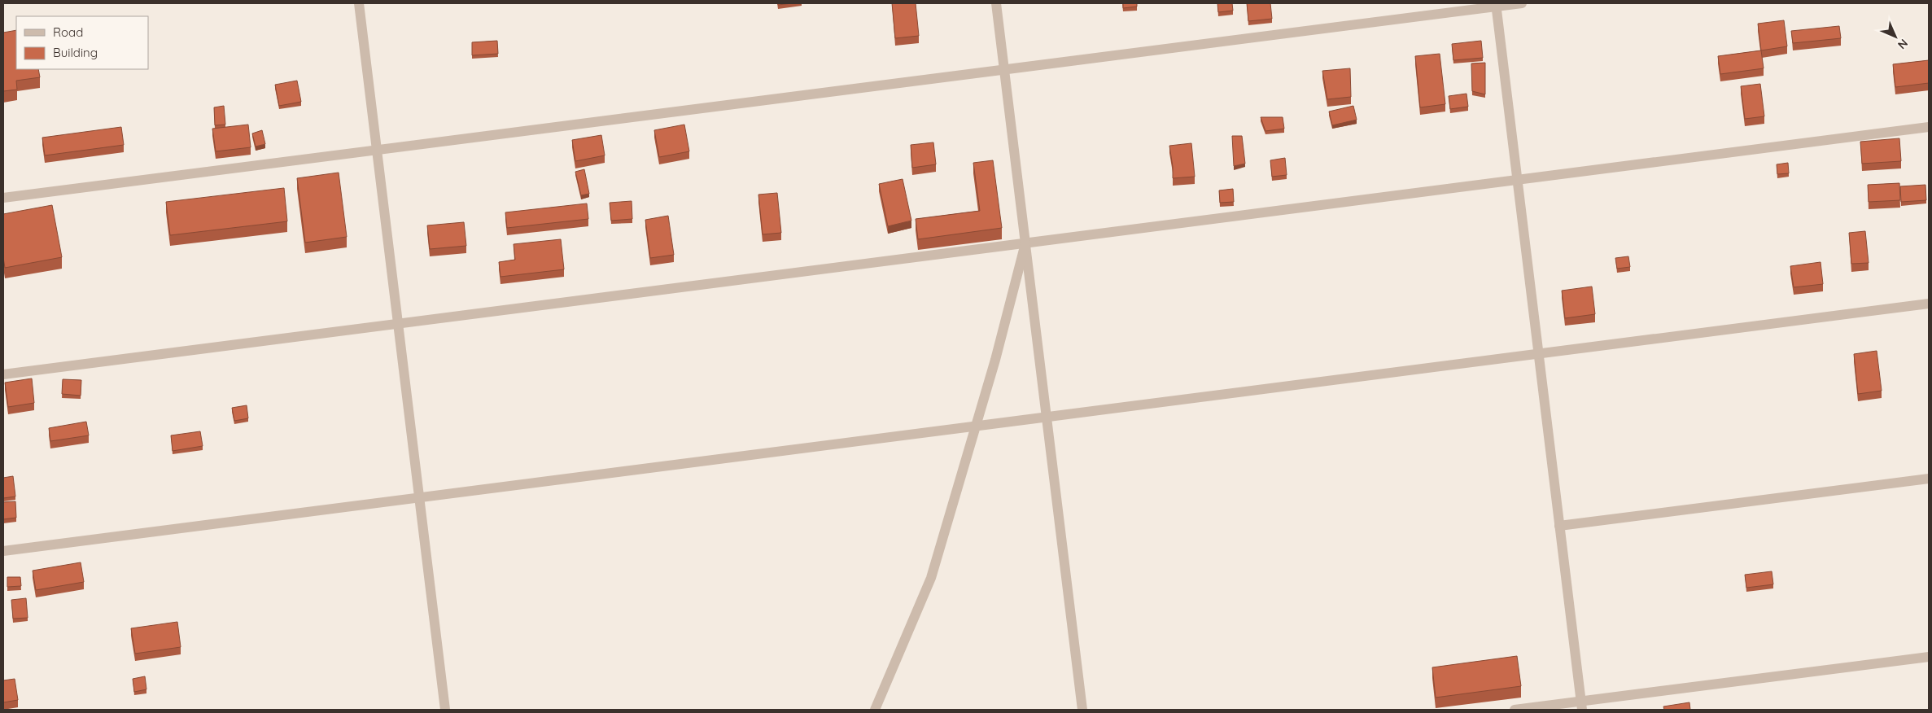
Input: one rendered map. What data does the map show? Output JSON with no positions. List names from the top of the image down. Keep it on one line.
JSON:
{"legend":["Road","Building"],"north":"bottom right"}
